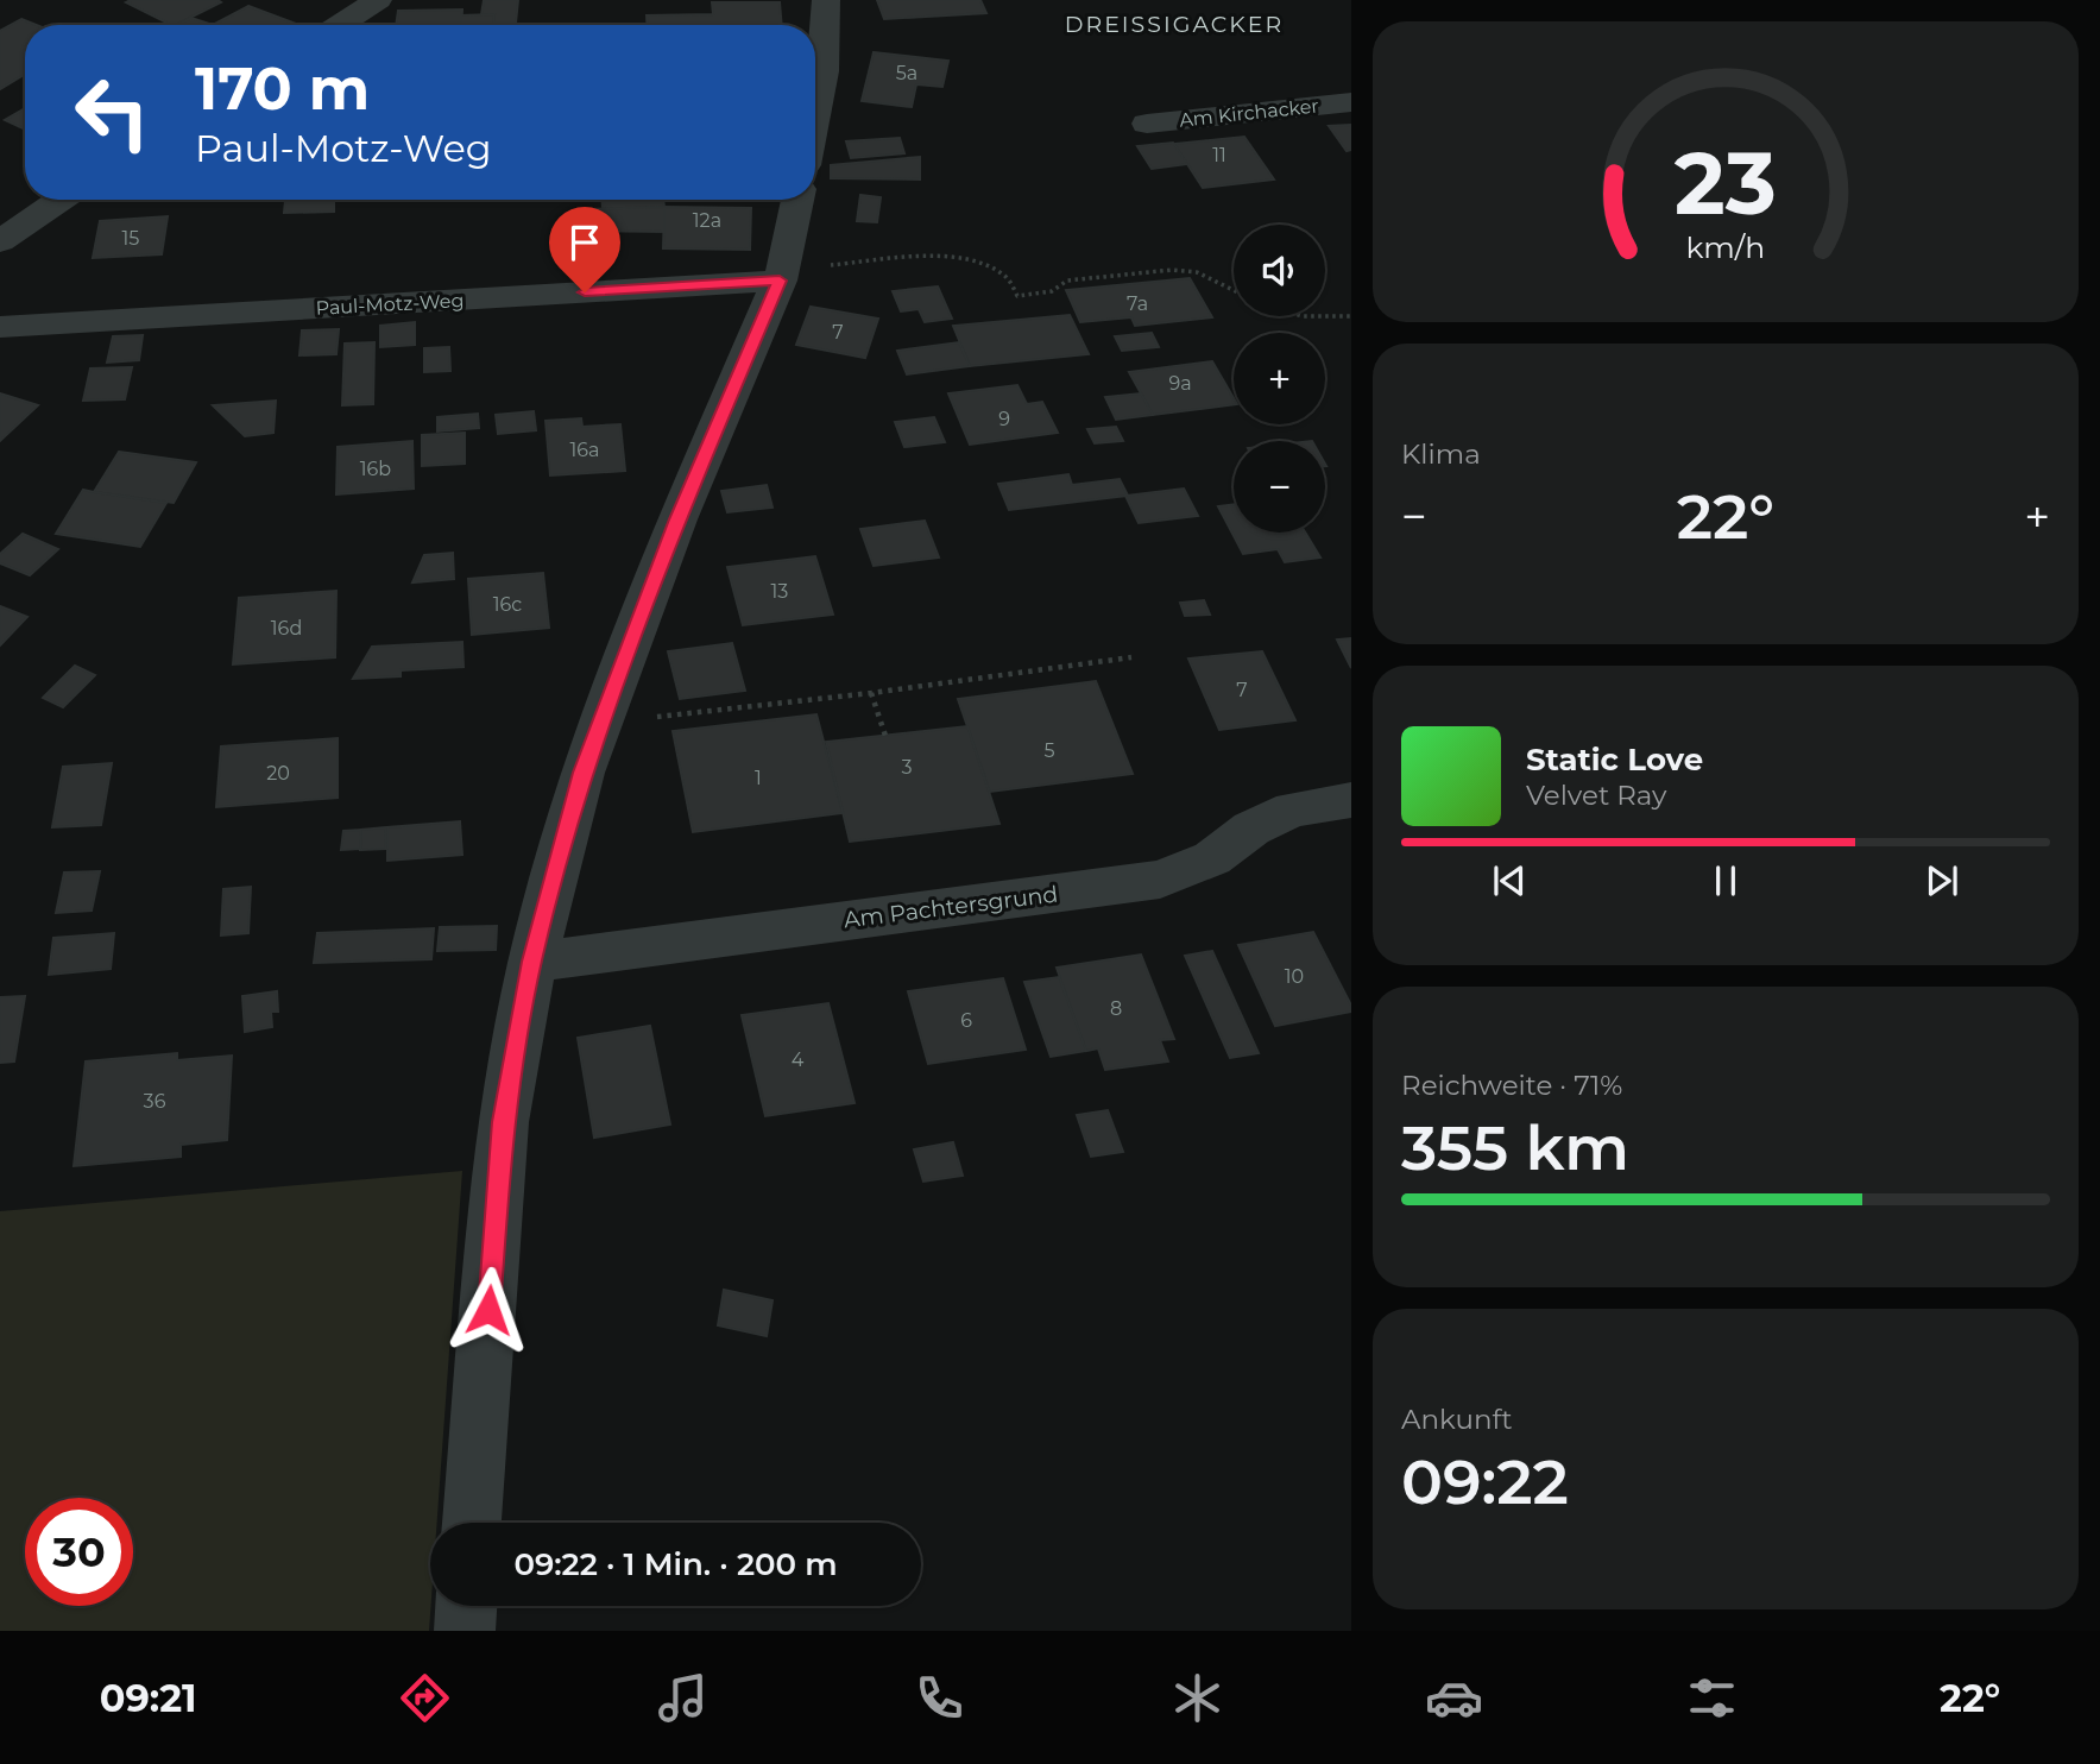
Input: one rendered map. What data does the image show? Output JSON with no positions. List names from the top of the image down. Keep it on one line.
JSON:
{"streets":{"street":["Am Kirchacker","Paul-Motz-Weg","Am Pachtersgrund"]},"districts":["DREISSIGACKER"],"house_numbers":["5a","11","12a","15","7a","7","9a","9","16a","16b","13","16c","16d","7","5","3","20","1","10","8","6","4","36"],"page":{"turn":["170 m","Paul-Motz-Weg"],"map_buttons":["+","−"],"tile":["Klima",["Reichweite · 71%","355 km"],["Ankunft","09:22"]],"heat":["−","22°","+"],"song":["Static Love","Velvet Ray"],"limit":"30","trip":"09:22 · 1 Min. · 200 m","tabs":["09:21","22°"],"gauge":["23","km/h"]}}
